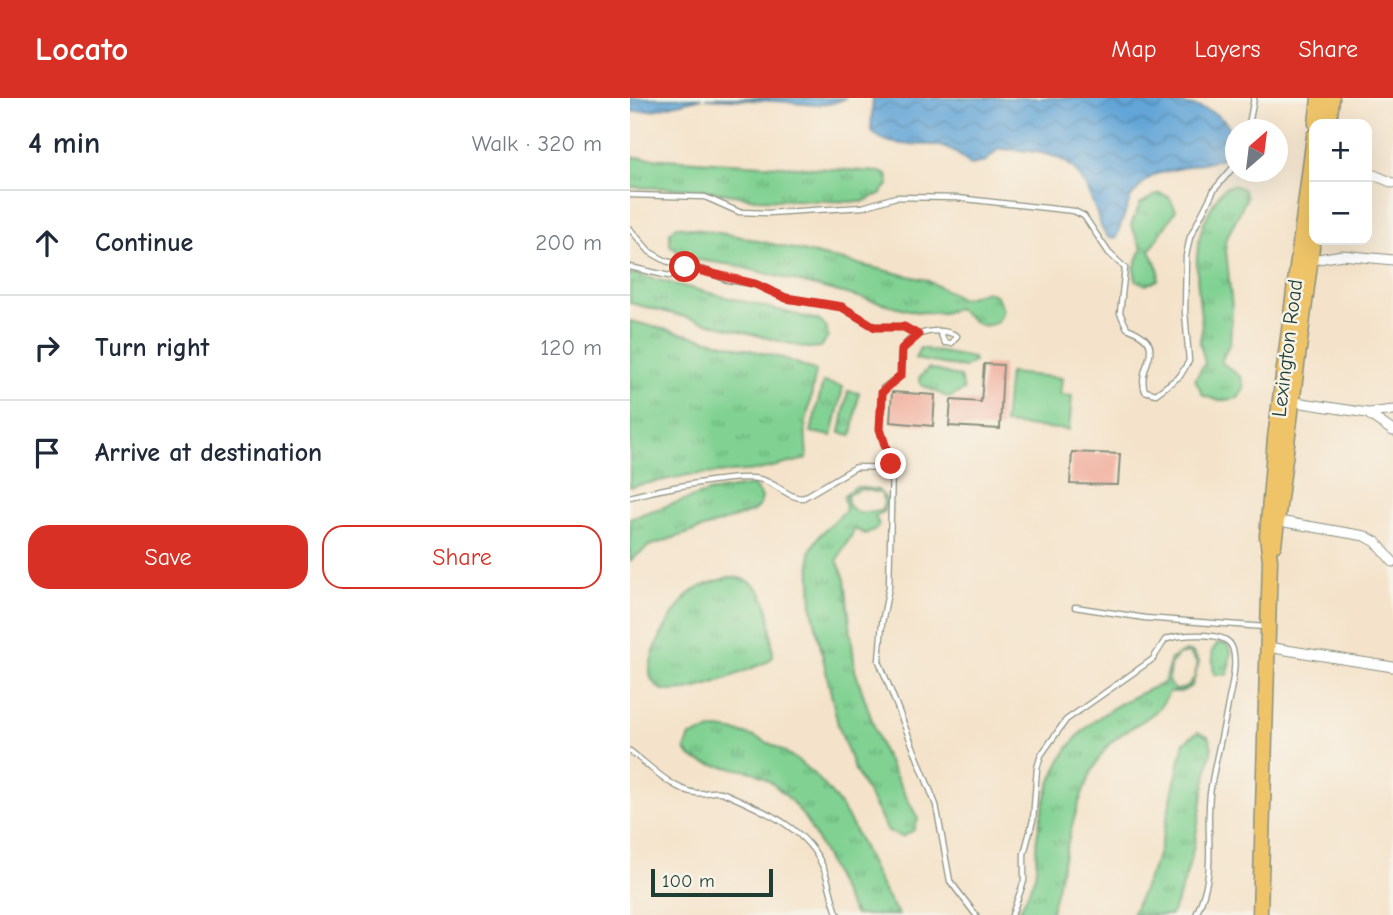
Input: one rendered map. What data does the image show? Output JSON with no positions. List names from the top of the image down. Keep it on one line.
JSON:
{"streets":{"main road":["Lexington Road"]},"scale_bar":"100 m","north":"top right","page":{"header":"Locato","nav":["Map","Layers","Share"],"heading":["4 min","Walk · 320 m"],"map_buttons":["+","−"],"list":[["Continue","200 m"],["Turn right","120 m"],"Arrive at destination"],"buttons":["Save","Share"],"scale":"100 m"}}
